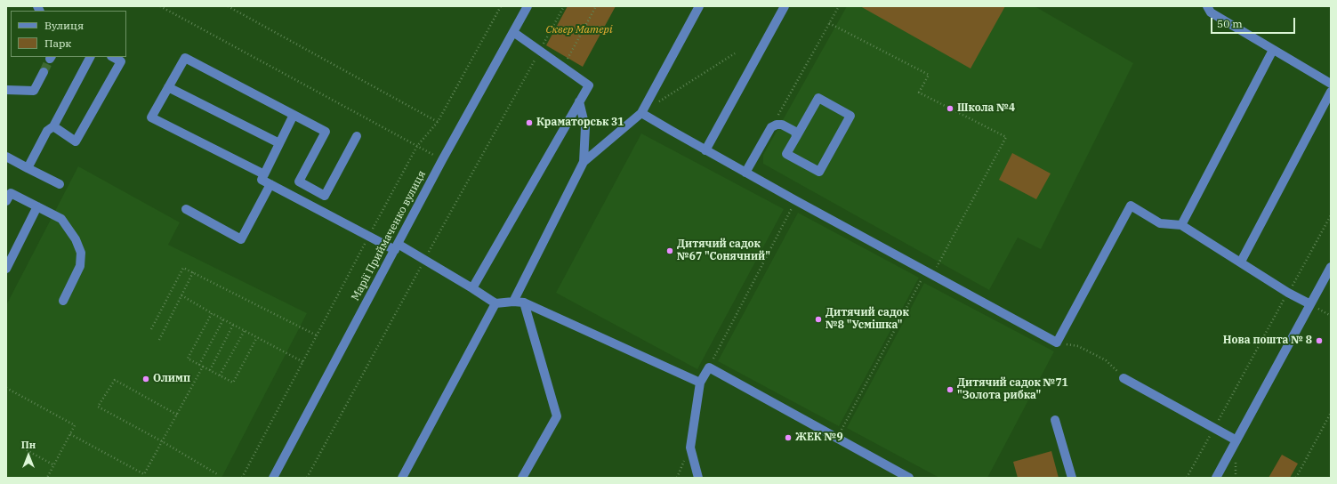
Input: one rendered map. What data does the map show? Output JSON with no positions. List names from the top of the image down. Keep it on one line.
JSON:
{"streets":{"street":["Марії Приймаченко вулиця"]},"parks":["Сквер Матері"],"places":["Школа №4","Краматорськ 31","Дитячий садок №67 \"Сонячний\"","Дитячий садок №8 \"Усмішка\"","Нова пошта № 8","Олимп","Дитячий садок №71 \"Золота рибка\"","ЖЕК №9"],"legend":["Вулиця","Парк"],"scale_bar":"50 m","north":"top"}
